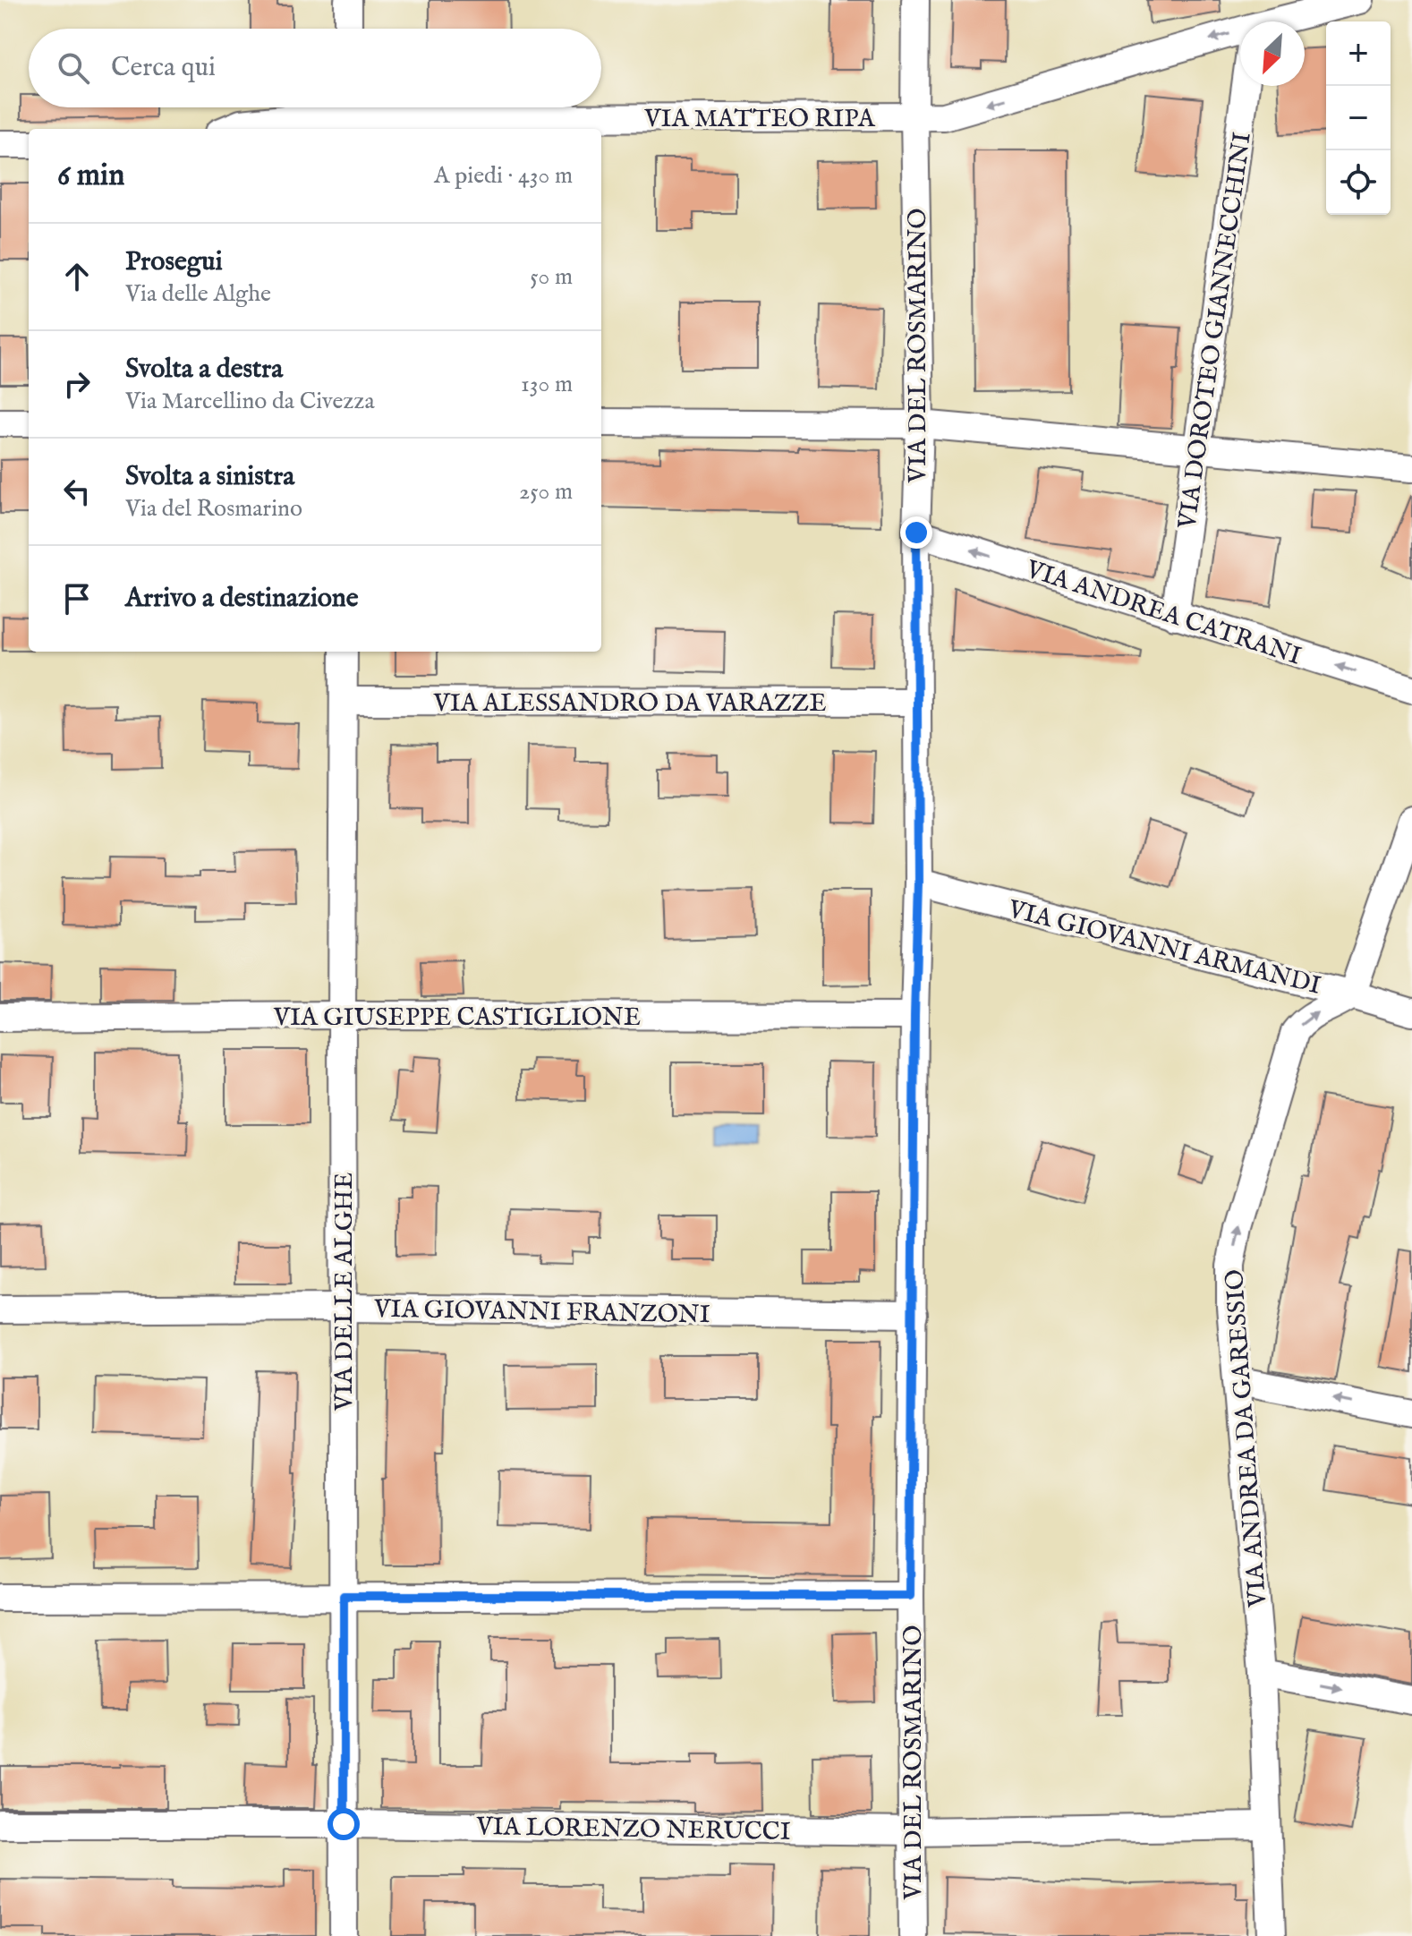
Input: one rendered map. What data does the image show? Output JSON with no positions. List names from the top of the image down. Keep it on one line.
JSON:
{"streets":{"street":["VIA MATTEO RIPA","VIA DOROTEO GIANNECCHINI","VIA DEL ROSMARINO","VIA ANDREA CATRANI","VIA ALESSANDRO DA VARAZZE","VIA GIOVANNI ARMANDI","VIA GIUSEPPE CASTIGLIONE","VIA DELLE ALGHE","VIA GIOVANNI FRANZONI","VIA ANDREA DA GARESSIO","VIA LORENZO NERUCCI"]},"crossings":[["VIA MATTEO RIPA","VIA DEL ROSMARINO"],["VIA DOROTEO GIANNECCHINI","VIA ANDREA CATRANI"],["VIA DEL ROSMARINO","VIA ANDREA CATRANI"],["VIA DEL ROSMARINO","VIA ALESSANDRO DA VARAZZE"],["VIA DEL ROSMARINO","VIA GIOVANNI ARMANDI"],["VIA DEL ROSMARINO","VIA GIUSEPPE CASTIGLIONE"],["VIA DEL ROSMARINO","VIA GIOVANNI FRANZONI"],["VIA DEL ROSMARINO","VIA LORENZO NERUCCI"],["VIA ALESSANDRO DA VARAZZE","VIA DELLE ALGHE"],["VIA GIOVANNI ARMANDI","VIA ANDREA DA GARESSIO"],["VIA GIUSEPPE CASTIGLIONE","VIA DELLE ALGHE"],["VIA DELLE ALGHE","VIA GIOVANNI FRANZONI"],["VIA DELLE ALGHE","VIA LORENZO NERUCCI"],["VIA ANDREA DA GARESSIO","VIA LORENZO NERUCCI"]],"one_way":["VIA ANDREA DA GARESSIO"],"north":"bottom left","page":{"map_buttons":["+","−"],"search":"Cerca qui","heading":["6 min","A piedi · 430 m"],"list":[["Prosegui","Via delle Alghe","50 m"],["Svolta a destra","Via Marcellino da Civezza","130 m"],["Svolta a sinistra","Via del Rosmarino","250 m"],"Arrivo a destinazione"]}}
